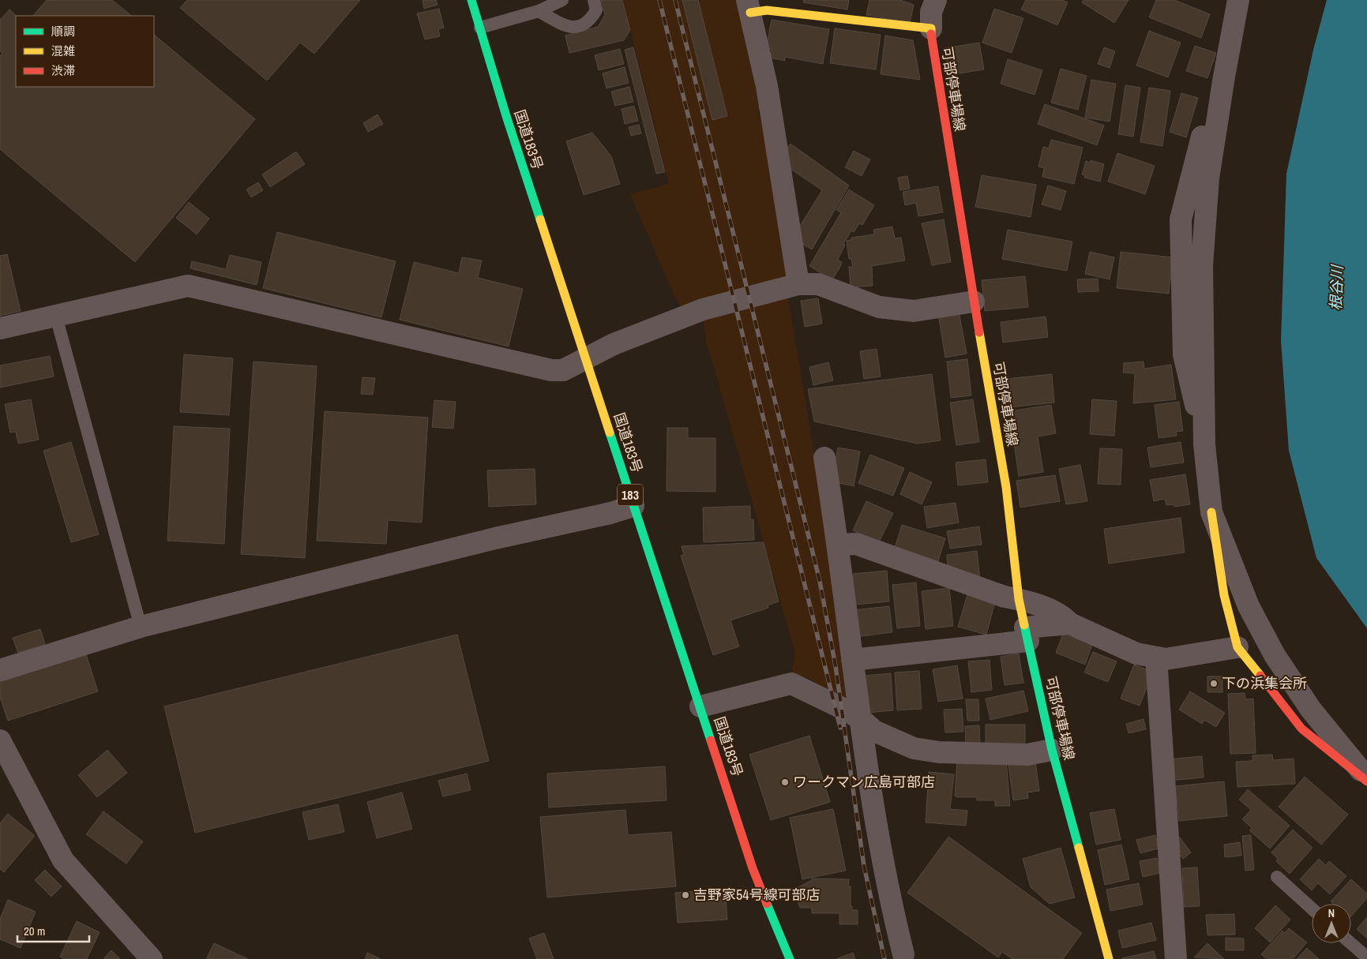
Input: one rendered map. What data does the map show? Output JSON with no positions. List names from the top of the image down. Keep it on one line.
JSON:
{"streets":{"main road":["可部停車場線","国道183号","183"]},"water":["根谷川"],"places":["下の浜集会所","ワークマン広島可部店","吉野家54号線可部店"],"legend":["順調","混雑","渋滞"],"scale_bar":"20 m","north":"top"}
